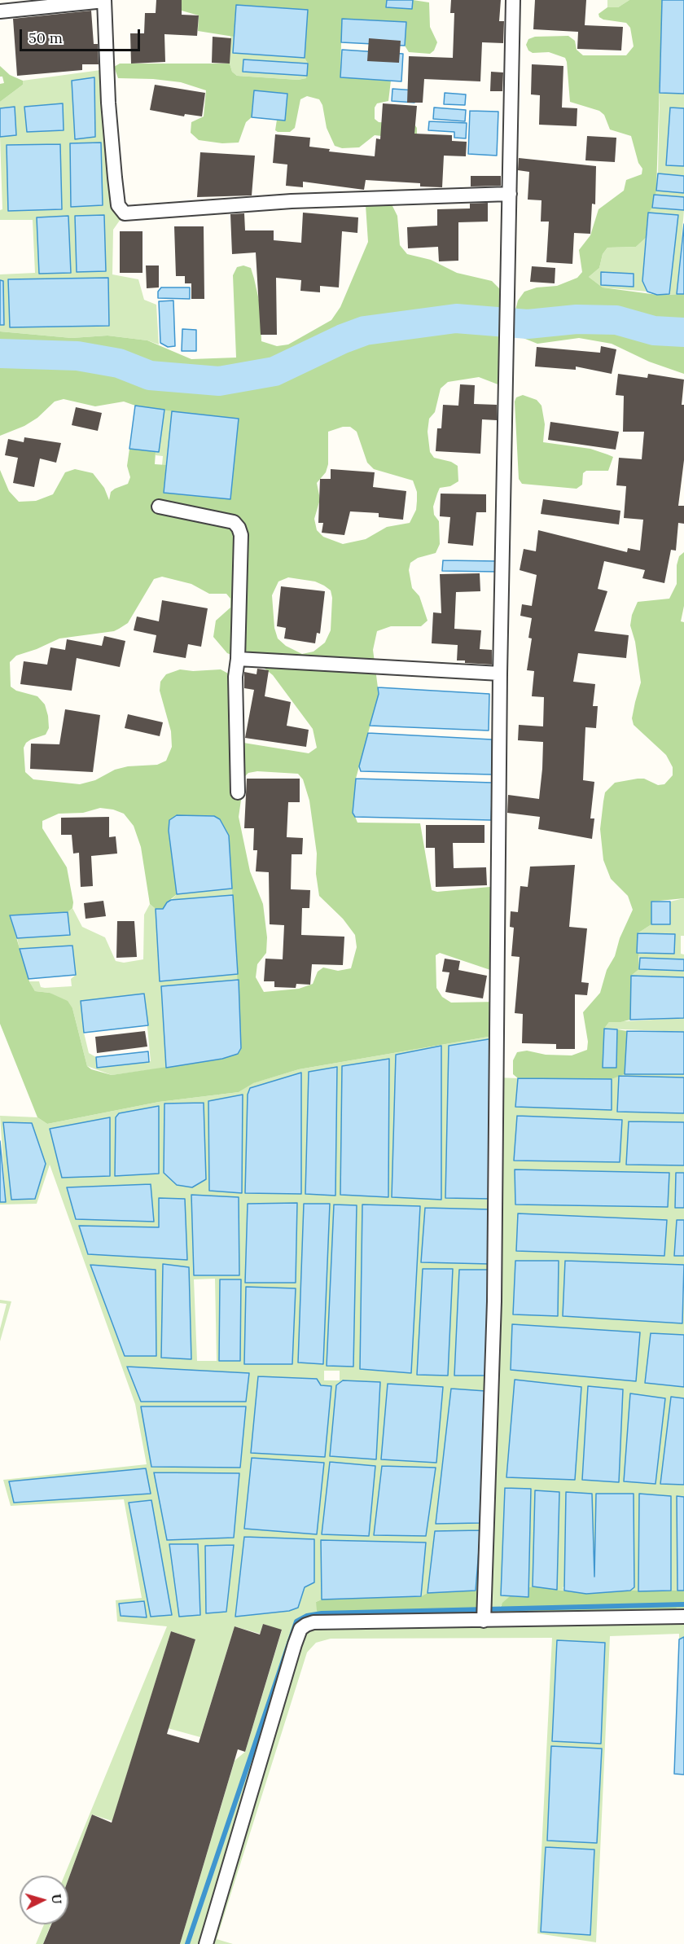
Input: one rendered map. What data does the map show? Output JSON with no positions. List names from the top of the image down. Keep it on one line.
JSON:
{"scale_bar":"50 m","north":"right"}
